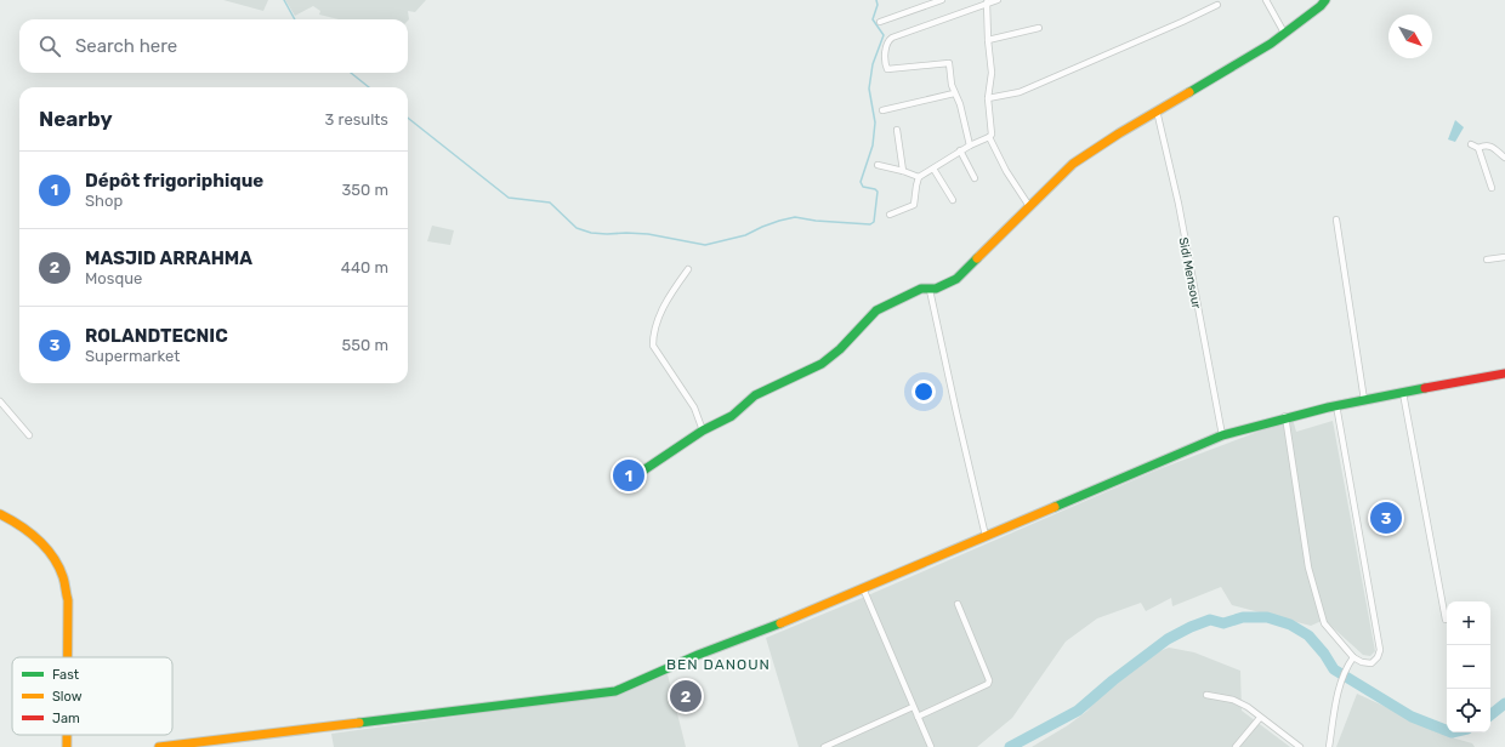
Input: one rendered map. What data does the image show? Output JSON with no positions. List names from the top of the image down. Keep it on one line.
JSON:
{"streets":{"street":["Sidi Mensour"]},"districts":["BEN DANOUN"],"legend":["Fast","Slow","Jam"],"north":"bottom right","page":{"search":"Search here","heading":["Nearby","3 results"],"list":[{"mark":"1","name":"Dépôt frigoriphique","note":"Shop","value":"350 m"},{"mark":"2","name":"MASJID ARRAHMA","note":"Mosque","value":"440 m"},{"mark":"3","name":"ROLANDTECNIC","note":"Supermarket","value":"550 m"}],"pins":["1","3","2"],"map_buttons":["+","−"]}}
